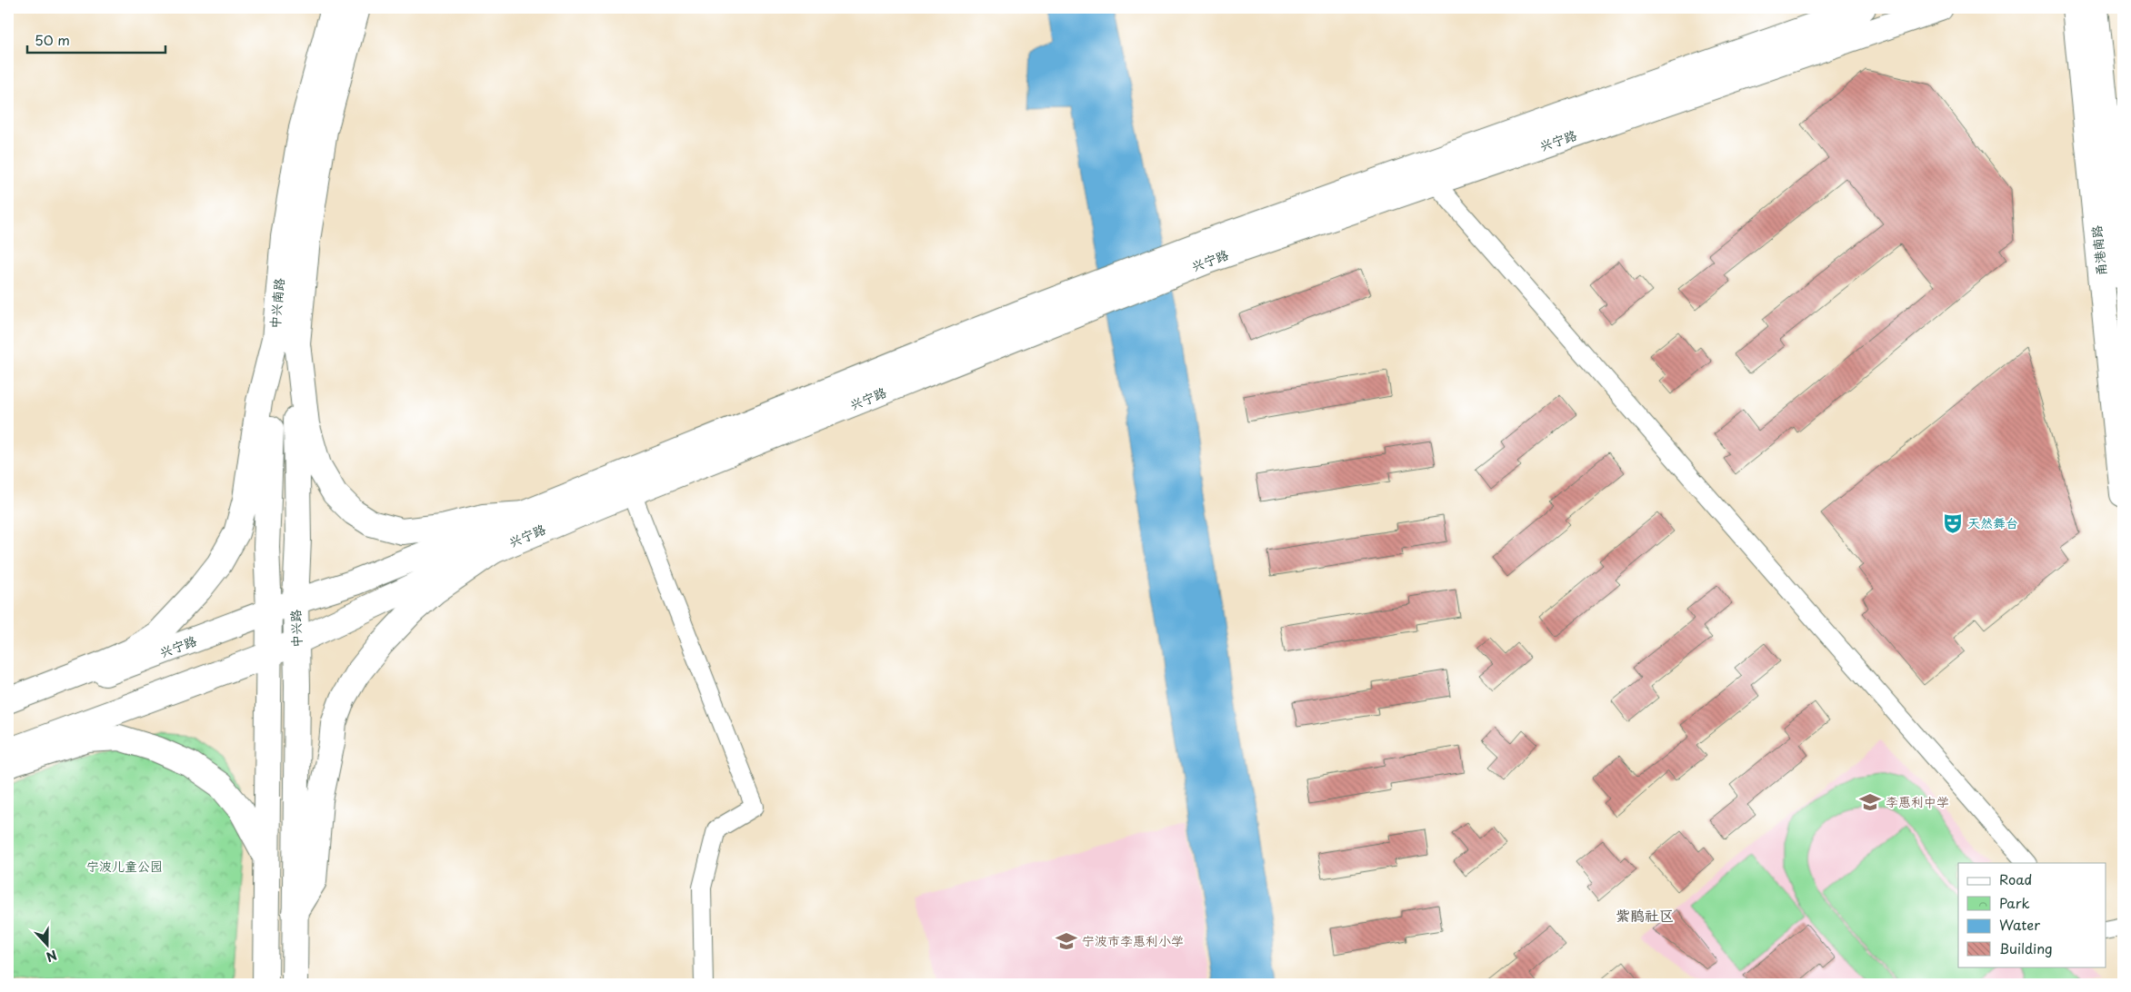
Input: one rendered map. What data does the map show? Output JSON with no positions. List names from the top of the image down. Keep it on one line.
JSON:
{"streets":{"main road":["兴宁路","甬港南路","中兴南路","中兴路"]},"crossings":[["兴宁路","中兴南路"],["兴宁路","中兴路"],["中兴南路","中兴路"]],"districts":["紫鹃社区"],"parks":["宁波儿童公园"],"places":{"theatre":["天然舞台"],"school or university":["李惠利中学","宁波市李惠利小学"]},"legend":["Road","Park","Water","Building"],"scale_bar":"50 m","north":"bottom"}
